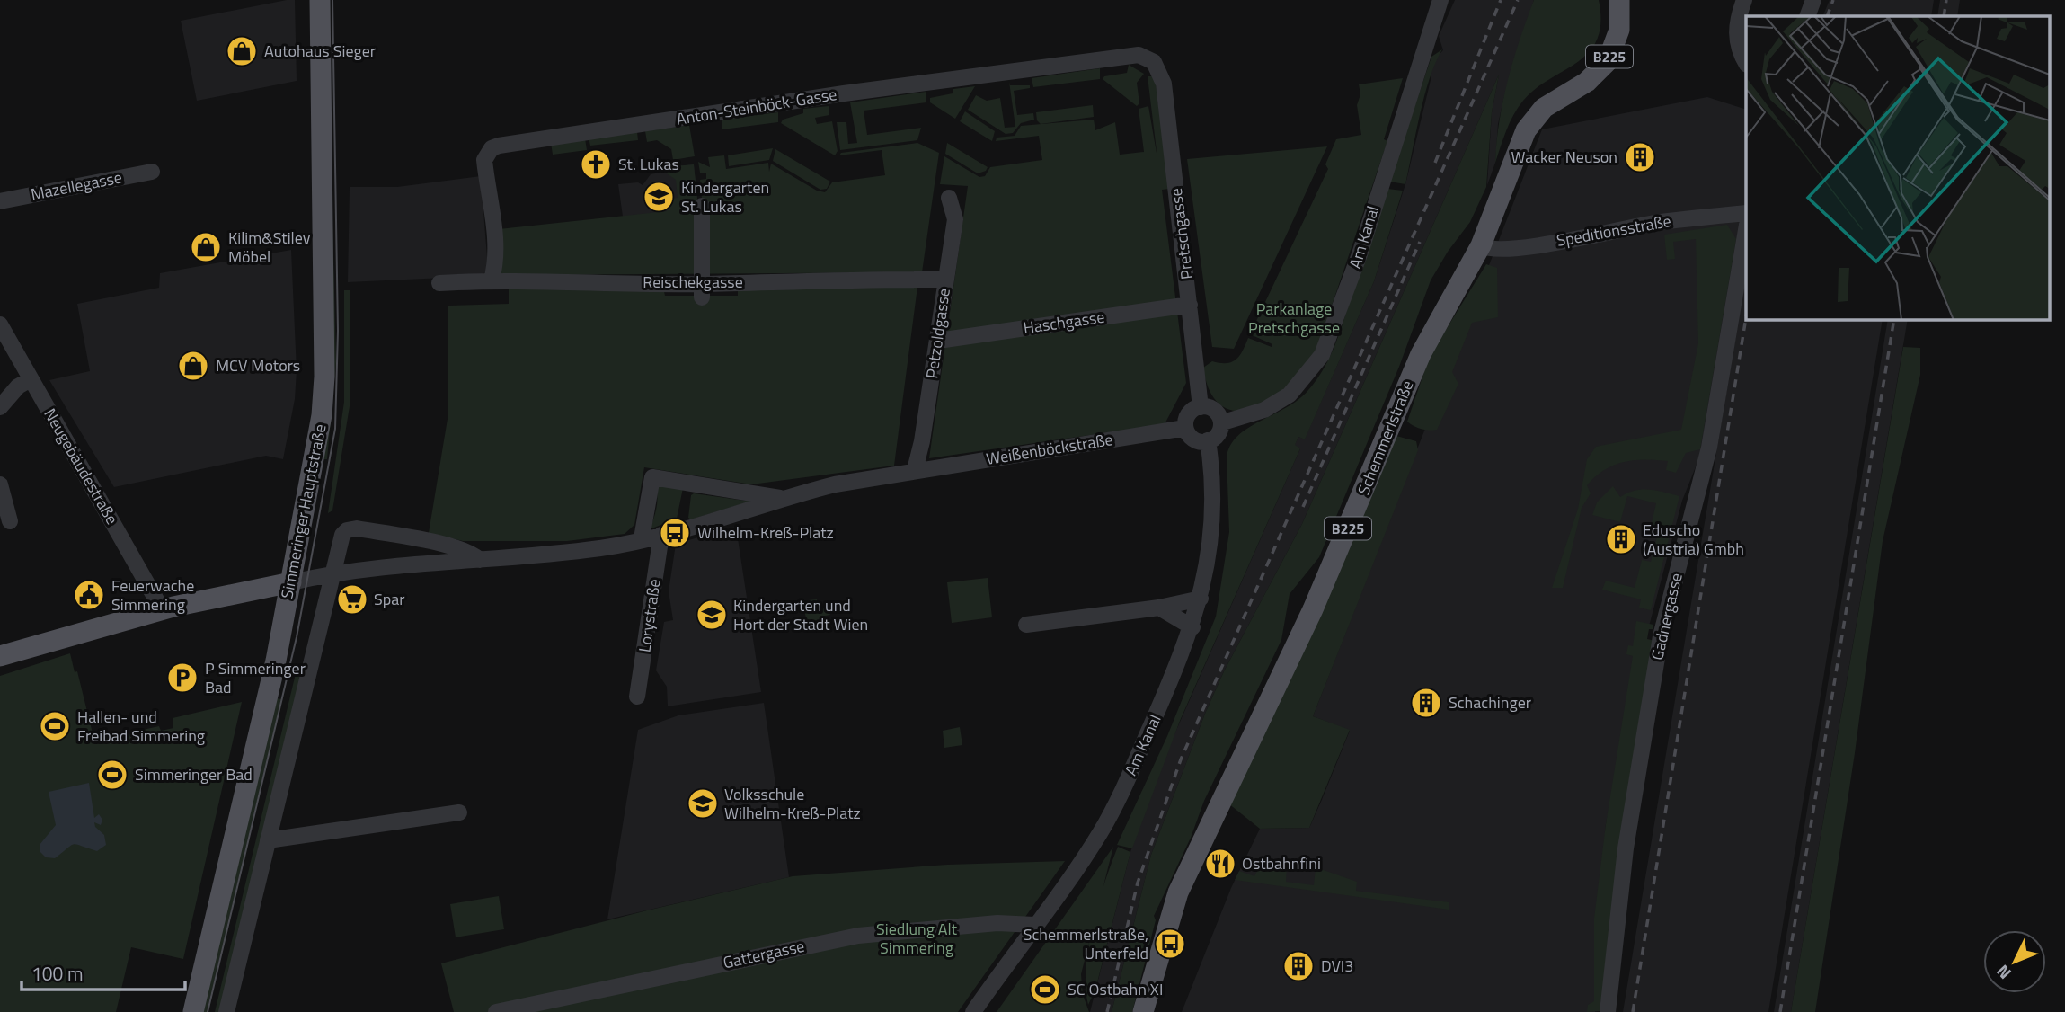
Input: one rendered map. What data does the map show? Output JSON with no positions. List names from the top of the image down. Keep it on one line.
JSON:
{"streets":{"main road":["B225","Schemmerlstraße","Simmeringer Hauptstraße"],"street":["Anton-Steinböck-Gasse","Mazellegasse","Speditionsstraße","Pretschgasse","Am Kanal","Reischekgasse","Haschgasse","Petzoldgasse","Weißenböckstraße","Neugebäudestraße","Lorystraße","Gadnergasse","Gattergasse"]},"crossings":[["Anton-Steinböck-Gasse","Pretschgasse"],["Anton-Steinböck-Gasse","Reischekgasse"],["Speditionsstraße","Schemmerlstraße"],["Pretschgasse","Am Kanal"],["Pretschgasse","Haschgasse"],["Pretschgasse","Weißenböckstraße"],["Am Kanal","Weißenböckstraße"],["Am Kanal","Gattergasse"],["Reischekgasse","Petzoldgasse"],["Haschgasse","Petzoldgasse"],["Petzoldgasse","Weißenböckstraße"]],"parks":["Parkanlage Pretschgasse","Siedlung Alt Simmering"],"places":{"shop":["Autohaus Sieger","Kilim&Stilev Möbel","MCV Motors"],"building":["Wacker Neuson","Eduscho (Austria) Gmbh","Schachinger","DVI3"],"church":["St. Lukas"],"school or university":["Kindergarten St. Lukas","Kindergarten und Hort der Stadt Wien","Volksschule Wilhelm-Kreß-Platz"],"bus stop":["Wilhelm-Kreß-Platz","Schemmerlstraße, Unterfeld"],"public building":["Feuerwache Simmering"],"supermarket":["Spar"],"parking":["P Simmeringer Bad"],"sports":["Hallen- und Freibad Simmering","Simmeringer Bad","SC Ostbahn XI"],"restaurant":["Ostbahnfini"]},"scale_bar":"100 m","north":"bottom left"}
